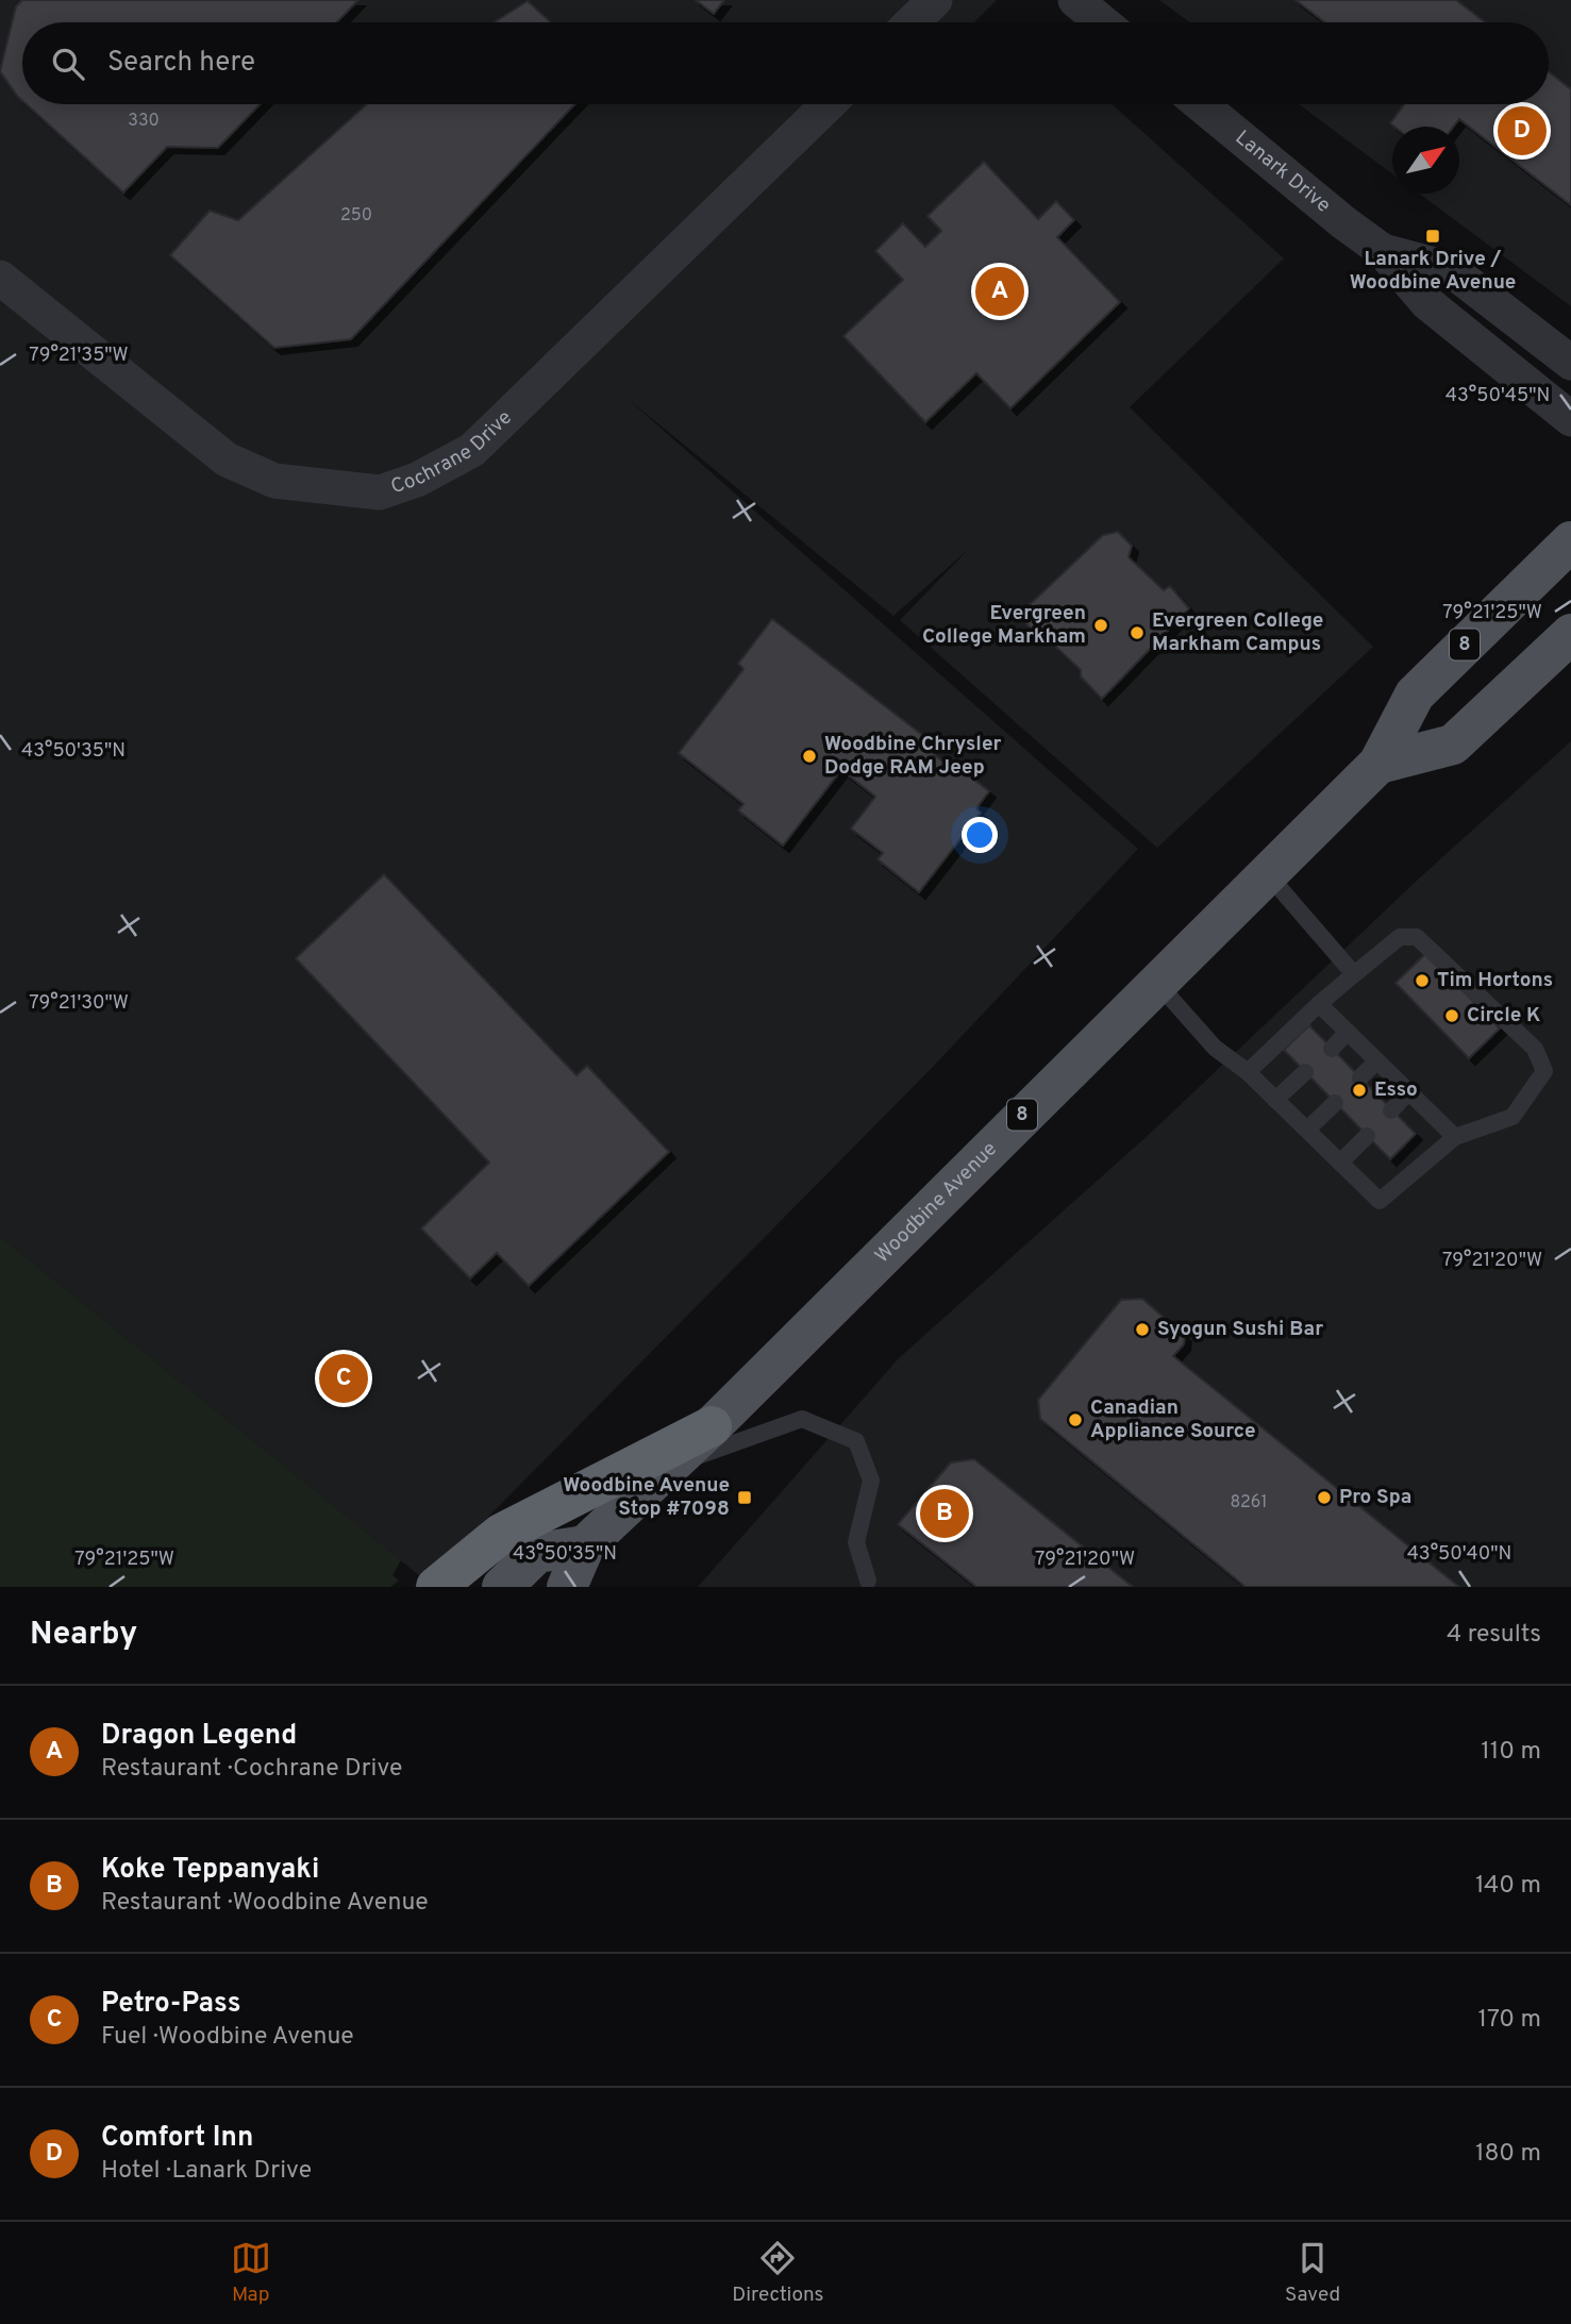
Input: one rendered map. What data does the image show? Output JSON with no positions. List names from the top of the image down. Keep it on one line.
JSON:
{"streets":{"main road":["8","Woodbine Avenue"],"street":["Lanark Drive","Cochrane Drive"]},"places":{"transit":["Lanark Drive / Woodbine Avenue","Woodbine Avenue Stop #7098"],"other":["Evergreen College Markham","Evergreen College Markham Campus","Woodbine Chrysler Dodge RAM Jeep","Tim Hortons","Circle K","Esso","Syogun Sushi Bar","Canadian Appliance Source","Pro Spa"]},"house_numbers":["330","250","8261"],"north":"top right","page":{"search":"Search here","pins":["D","A","C","B"],"heading":["Nearby","4 results"],"list":[{"mark":"A","name":"Dragon Legend","note":"Restaurant · Cochrane Drive","value":"110 m"},{"mark":"B","name":"Koke Teppanyaki","note":"Restaurant · Woodbine Avenue","value":"140 m"},{"mark":"C","name":"Petro-Pass","note":"Fuel · Woodbine Avenue","value":"170 m"},{"mark":"D","name":"Comfort Inn","note":"Hotel · Lanark Drive","value":"180 m"}],"nav":["Map","Directions","Saved"]},"coordinates":["79°21'35\"W","43°50'45\"N","79°21'25\"W","43°50'35\"N","79°21'30\"W","79°21'20\"W","43°50'40\"N"]}
